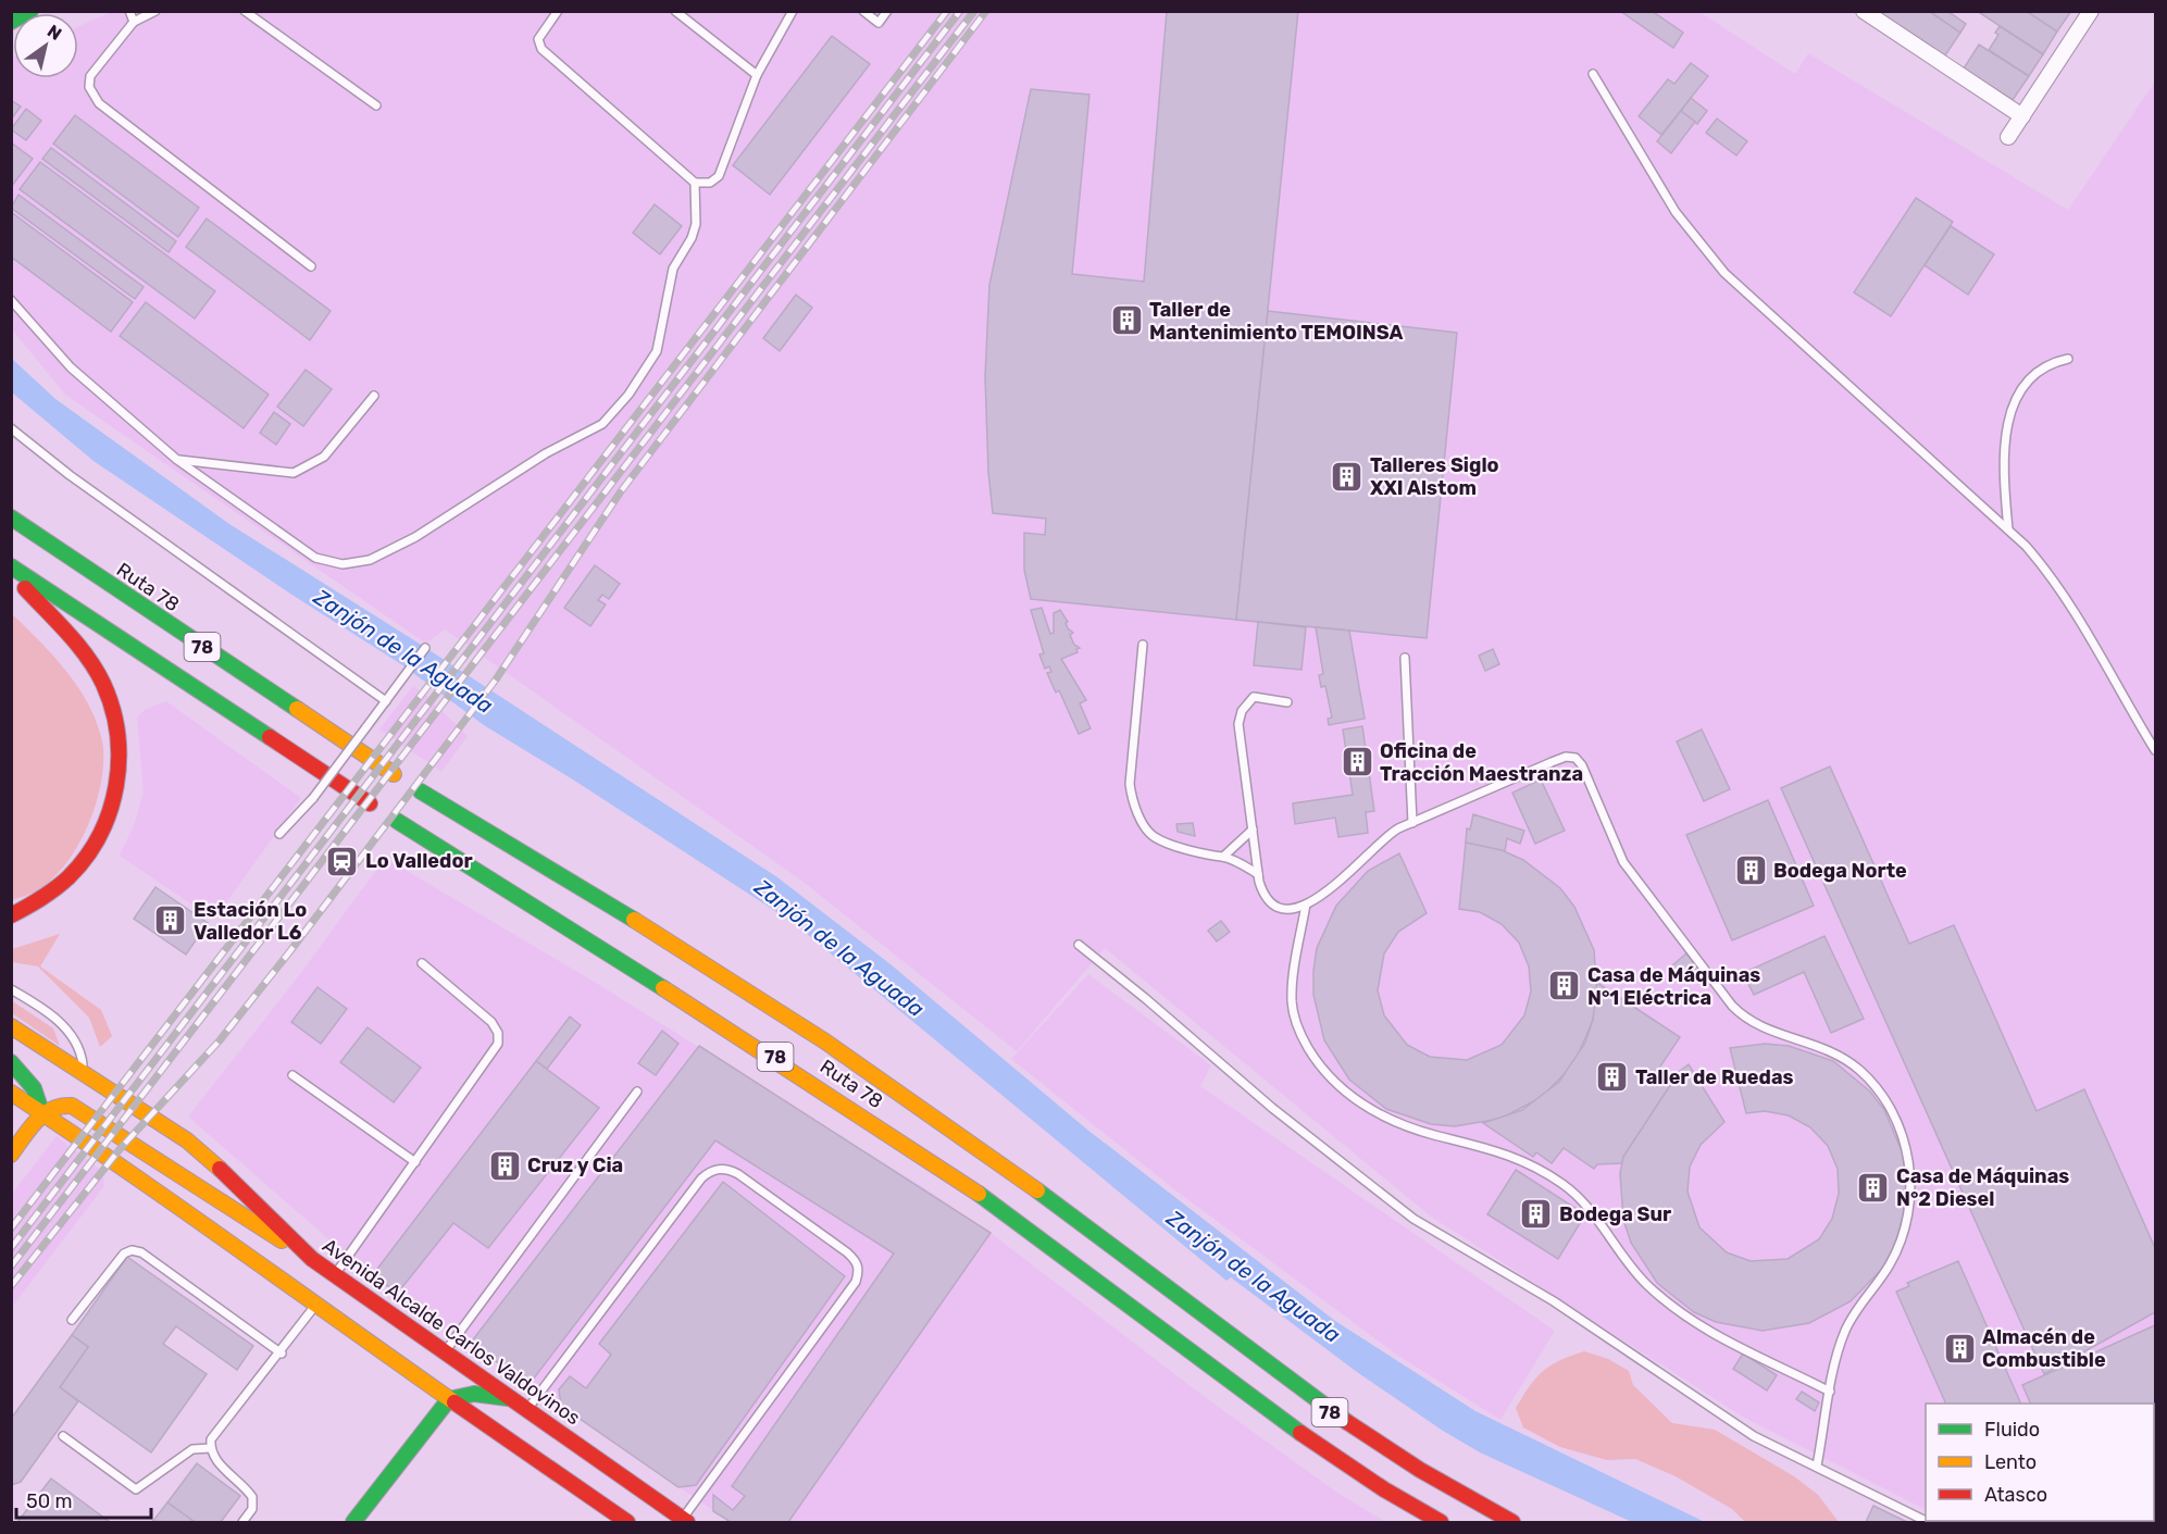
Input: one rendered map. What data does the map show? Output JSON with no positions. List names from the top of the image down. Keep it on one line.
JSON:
{"streets":{"main road":["Ruta 78","78","Avenida Alcalde Carlos Valdovinos"]},"water":["Zanjón de la Aguada"],"places":{"building":["Taller de Mantenimiento TEMOINSA","Talleres Siglo XXI Alstom","Oficina de Tracción Maestranza","Bodega Norte","Estación Lo Valledor L6","Casa de Máquinas N°1 Eléctrica","Taller de Ruedas","Cruz y Cia","Casa de Máquinas N°2 Diesel","Bodega Sur","Almacén de Combustible"],"station":["Lo Valledor"]},"legend":["Fluido","Lento","Atasco"],"scale_bar":"50 m","north":"top right"}
